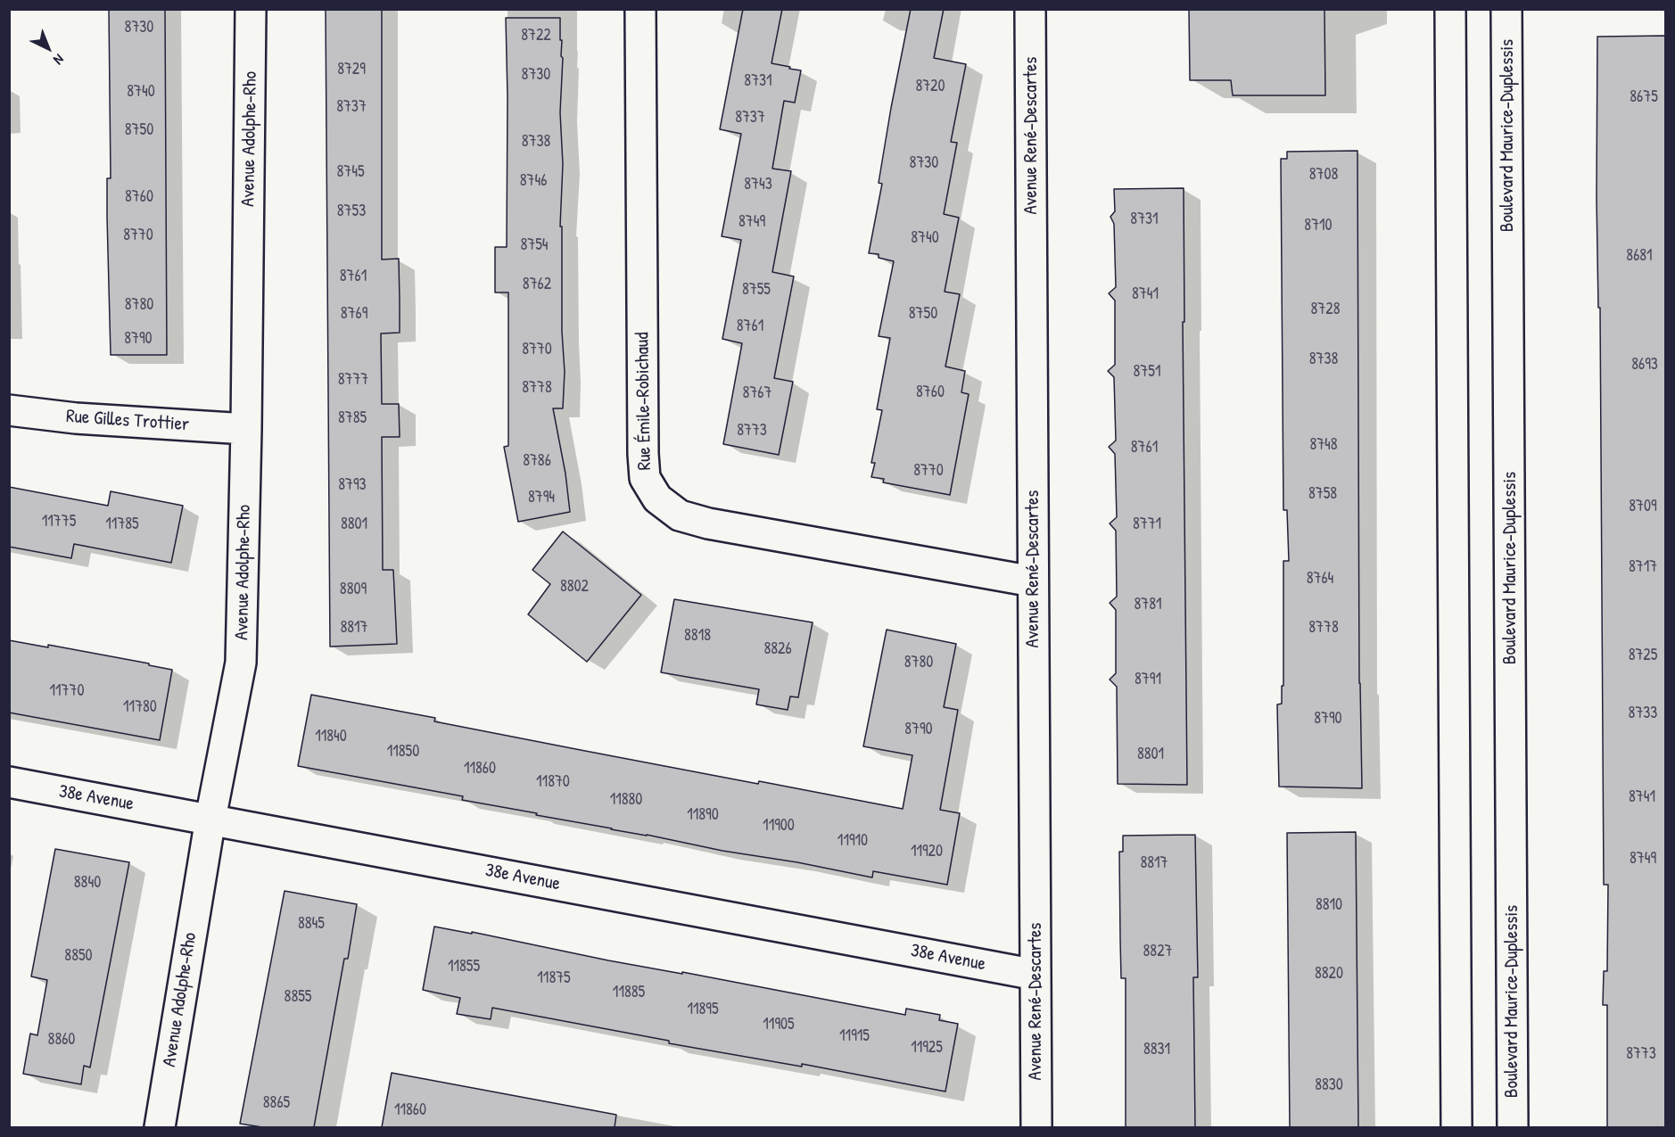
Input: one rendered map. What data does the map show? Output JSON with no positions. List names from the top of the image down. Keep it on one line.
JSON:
{"streets":{"street":["Avenue René-Descartes","Boulevard Maurice-Duplessis","Avenue Adolphe-Rho","Rue Émile-Robichaud","Rue Gilles Trottier","38e Avenue"]},"crossings":[["Avenue René-Descartes","Rue Émile-Robichaud"],["Avenue René-Descartes","38e Avenue"],["Avenue Adolphe-Rho","Rue Gilles Trottier"],["Avenue Adolphe-Rho","38e Avenue"]],"house_numbers":["8730","8722","8729","8730","8731","8720","8740","8675","8737","8737","8750","8738","8730","8745","8708","8746","8743","8760","8753","8731","8749","8710","8770","8740","8754","8681","8761","8762","8755","8741","8780","8728","8769","8750","8761","8790","8770","8738","8693","8751","8777","8778","8760","8767","8785","8773","8748","8761","8786","8770","8793","8758","8794","8709","11775","11785","8801","8771","8717","8764","8802","8809","8781","8817","8778","8818","8826","8725","8780","8791","11770","11780","8733","8790","8790","11840","11850","8801","11860","11870","8741","11880","11890","11900","11910","11920","8749","8817","8840","8810","8845","8827","8850","11855","8820","11875","11885","8855","11895","11905","11915","8860","11925","8831","8773","8830","8865","11860"],"north":"bottom right"}
